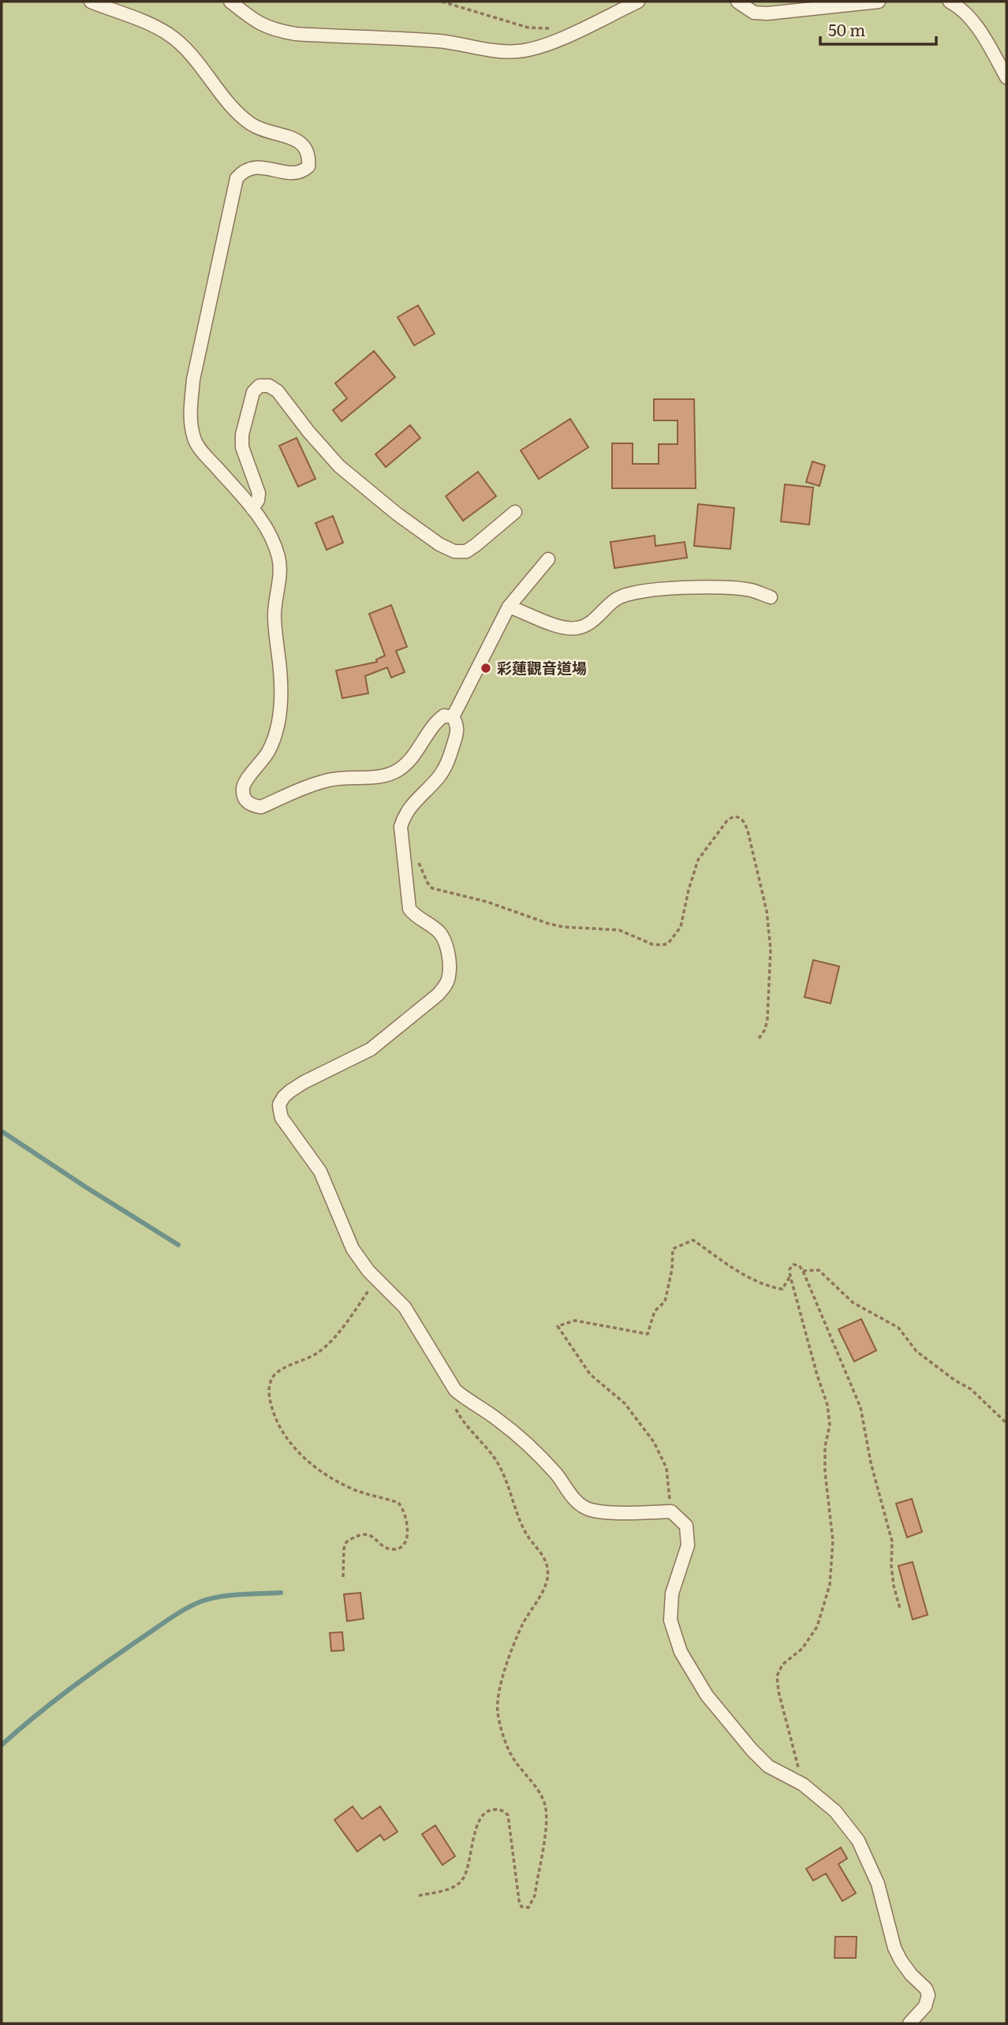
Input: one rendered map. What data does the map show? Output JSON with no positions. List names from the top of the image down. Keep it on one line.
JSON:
{"places":["彩蓮觀音道場"],"scale_bar":"50 m"}
